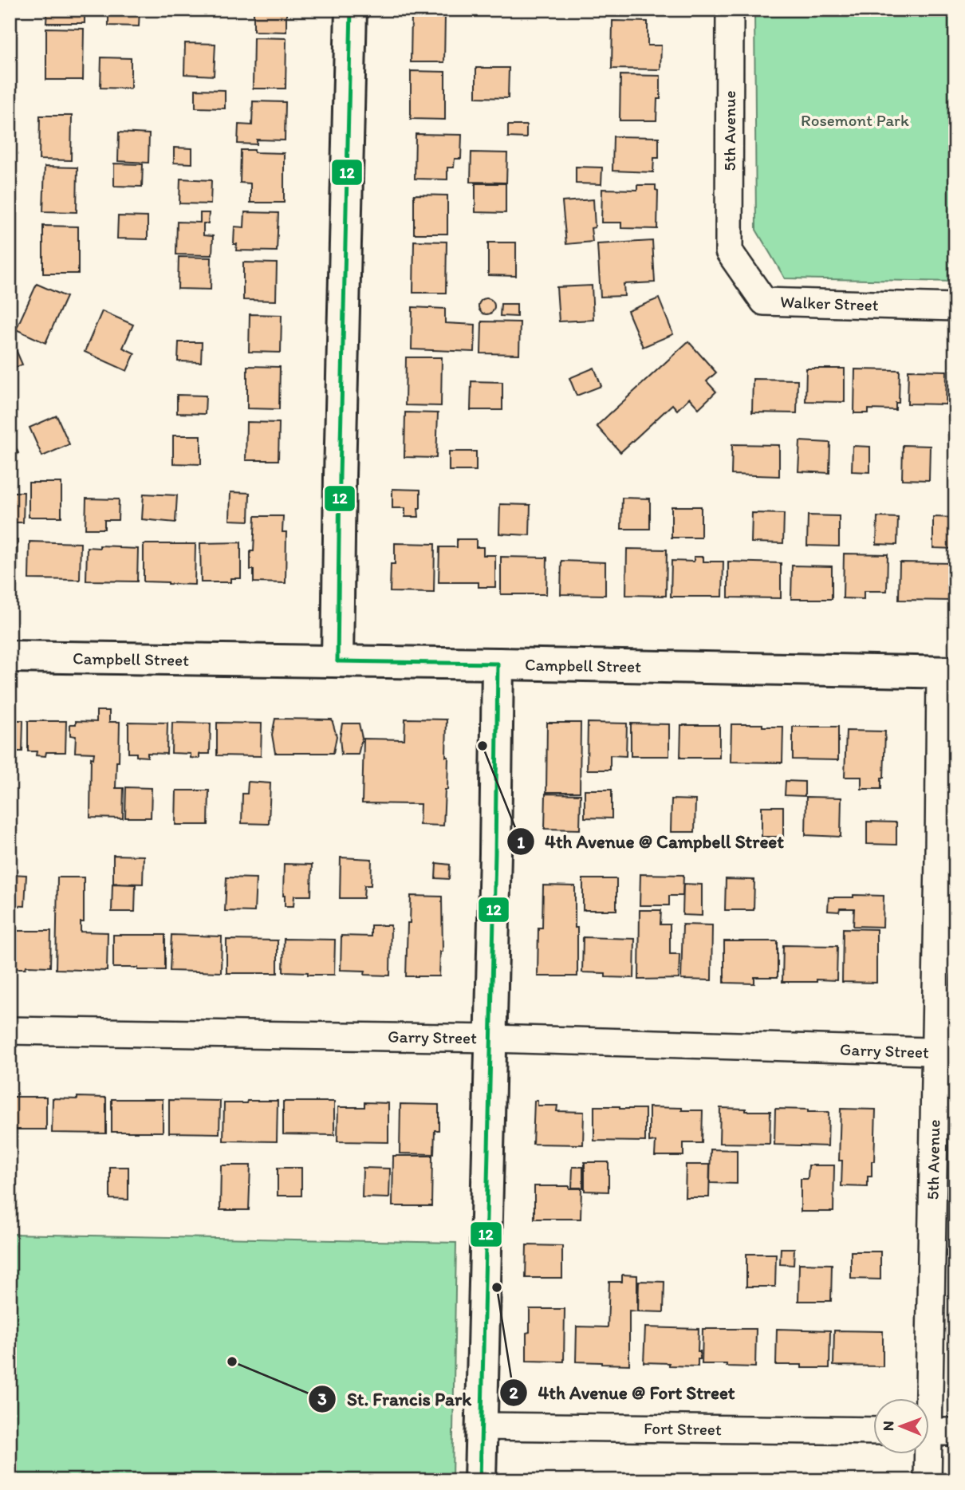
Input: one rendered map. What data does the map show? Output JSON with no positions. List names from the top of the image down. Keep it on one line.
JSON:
{"streets":{"street":["5th Avenue","Walker Street","Campbell Street","Garry Street","Fort Street"]},"crossings":[["5th Avenue","Walker Street"],["5th Avenue","Campbell Street"],["5th Avenue","Garry Street"]],"parks":["Rosemont Park"],"places":["4th Avenue @ Campbell Street","4th Avenue @ Fort Street","St. Francis Park"],"lines":["transit line 12"],"north":"left"}
